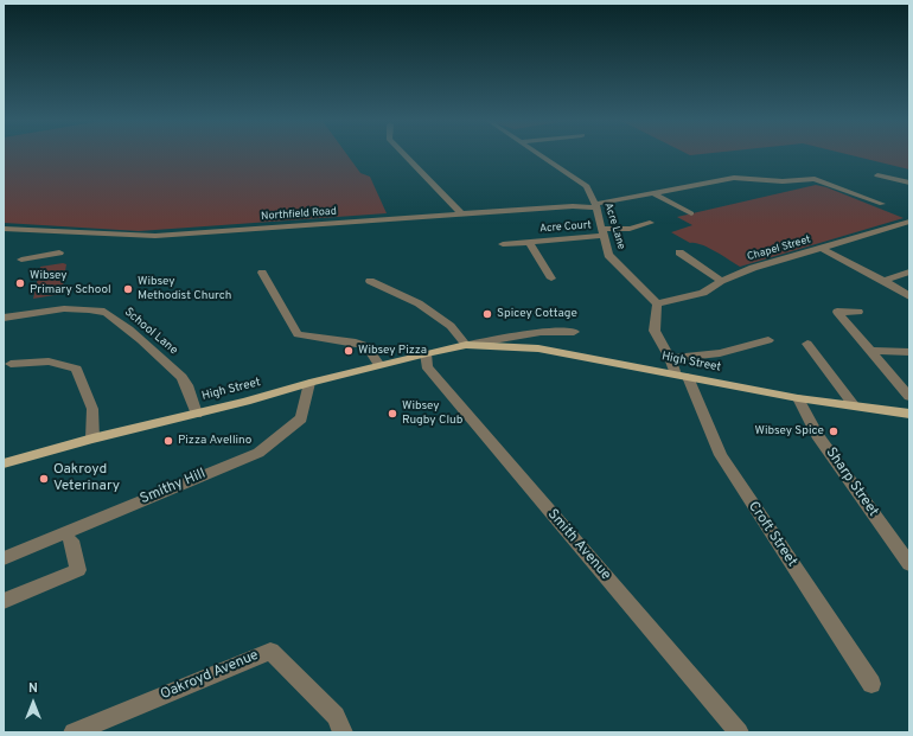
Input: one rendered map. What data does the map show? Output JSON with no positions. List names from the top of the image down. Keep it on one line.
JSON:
{"streets":{"main road":["High Street"],"street":["Northfield Road","Acre Lane","Acre Court","Chapel Street","School Lane","Sharp Street","Smithy Hill","Croft Street","Smith Avenue","Oakroyd Avenue"]},"crossings":[["Northfield Road","Acre Lane"],["Acre Lane","Acre Court"],["Acre Lane","Chapel Street"],["School Lane","High Street"],["High Street","Sharp Street"],["High Street","Smithy Hill"],["High Street","Croft Street"],["High Street","Smith Avenue"]],"places":["Wibsey Primary School","Wibsey Methodist Church","Spicey Cottage","Wibsey Pizza","Wibsey Rugby Club","Wibsey Spice","Pizza Avellino","Oakroyd Veterinary"],"north":"top"}
